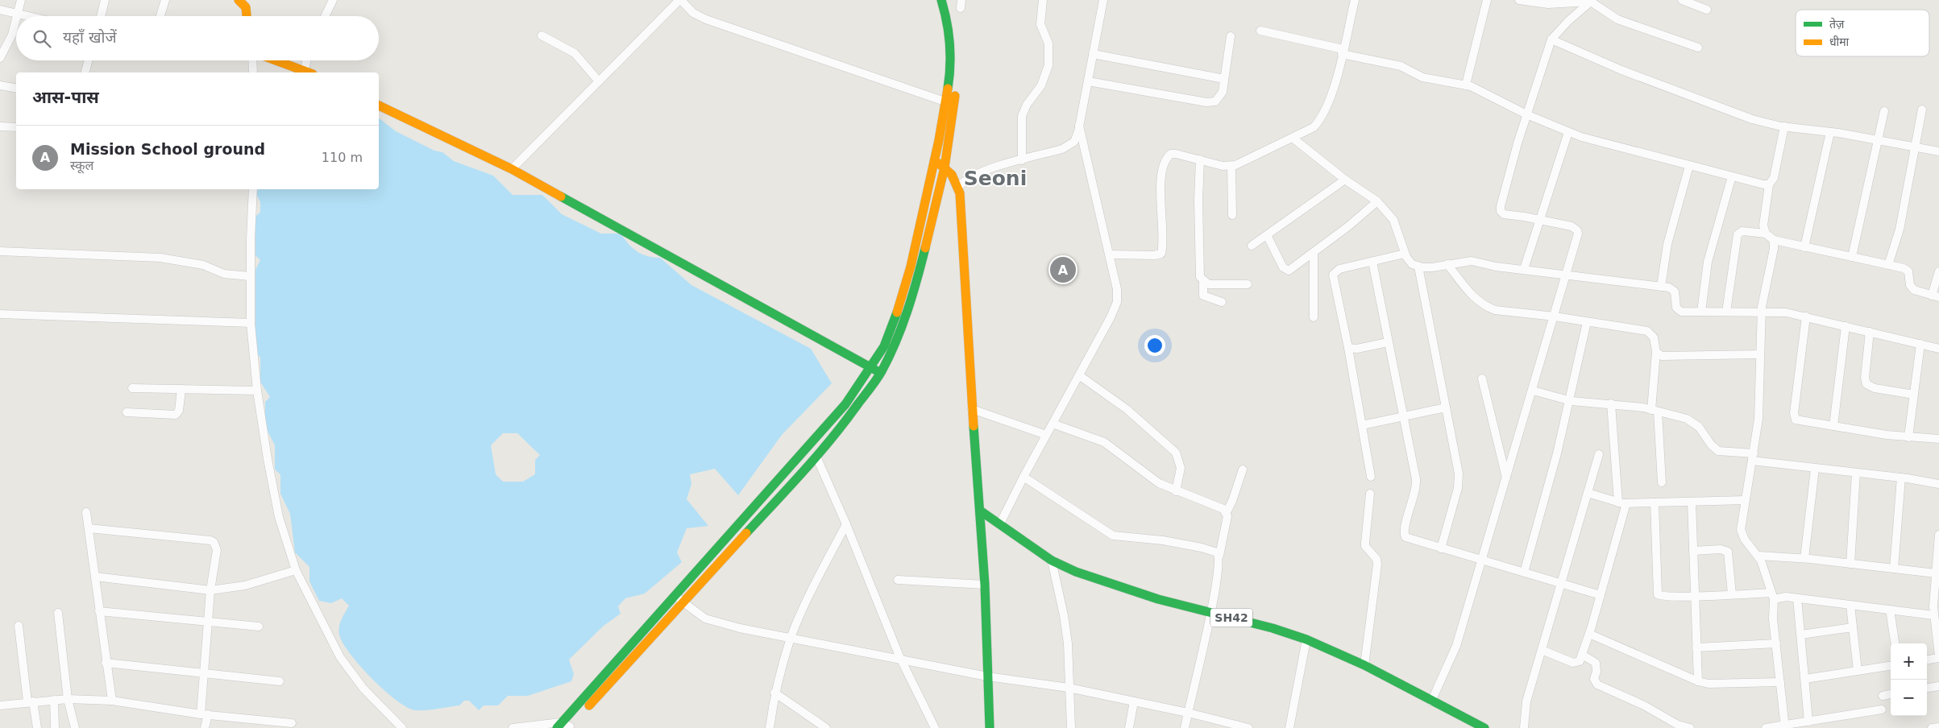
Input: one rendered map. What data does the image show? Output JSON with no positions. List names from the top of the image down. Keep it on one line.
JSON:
{"streets":{"main road":["SH42"]},"districts":["Seoni"],"legend":["तेज़","धीमा"],"page":{"search":"यहाँ खोजें","heading":"आस-पास","list":[{"mark":"A","name":"Mission School ground","note":"स्कूल","value":"110 m"}],"pins":"A","map_buttons":["+","−"]}}
